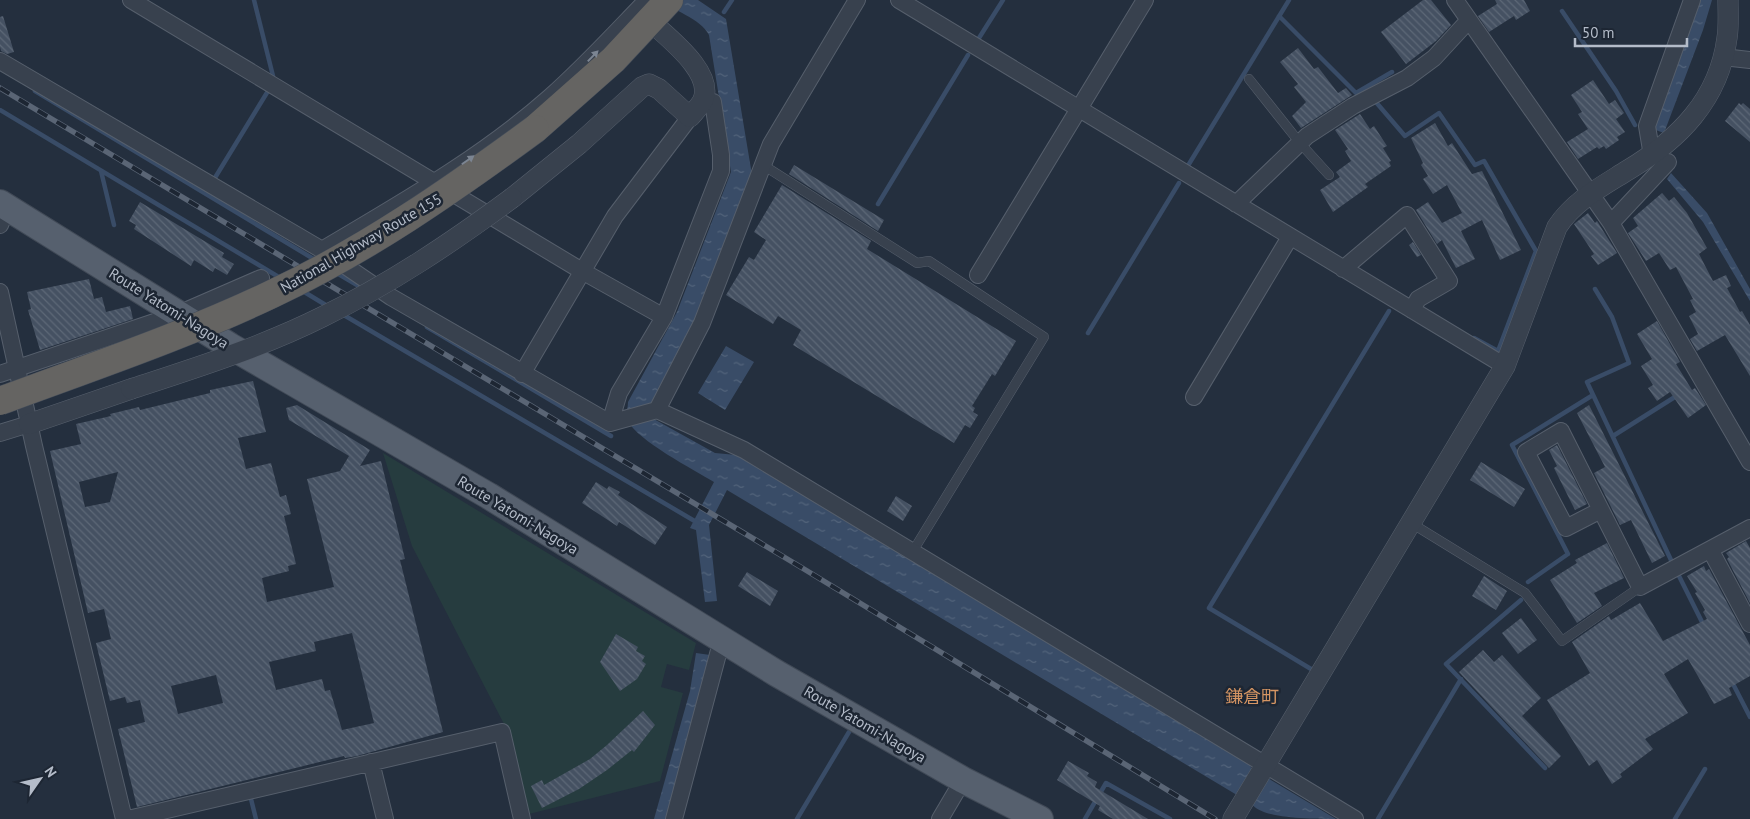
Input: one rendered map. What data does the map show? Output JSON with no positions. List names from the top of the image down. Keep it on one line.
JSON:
{"streets":{"highway":["National Highway Route 155"],"main road":["Route Yatomi-Nagoya"]},"districts":["鎌倉町"],"scale_bar":"50 m","north":"top right"}
